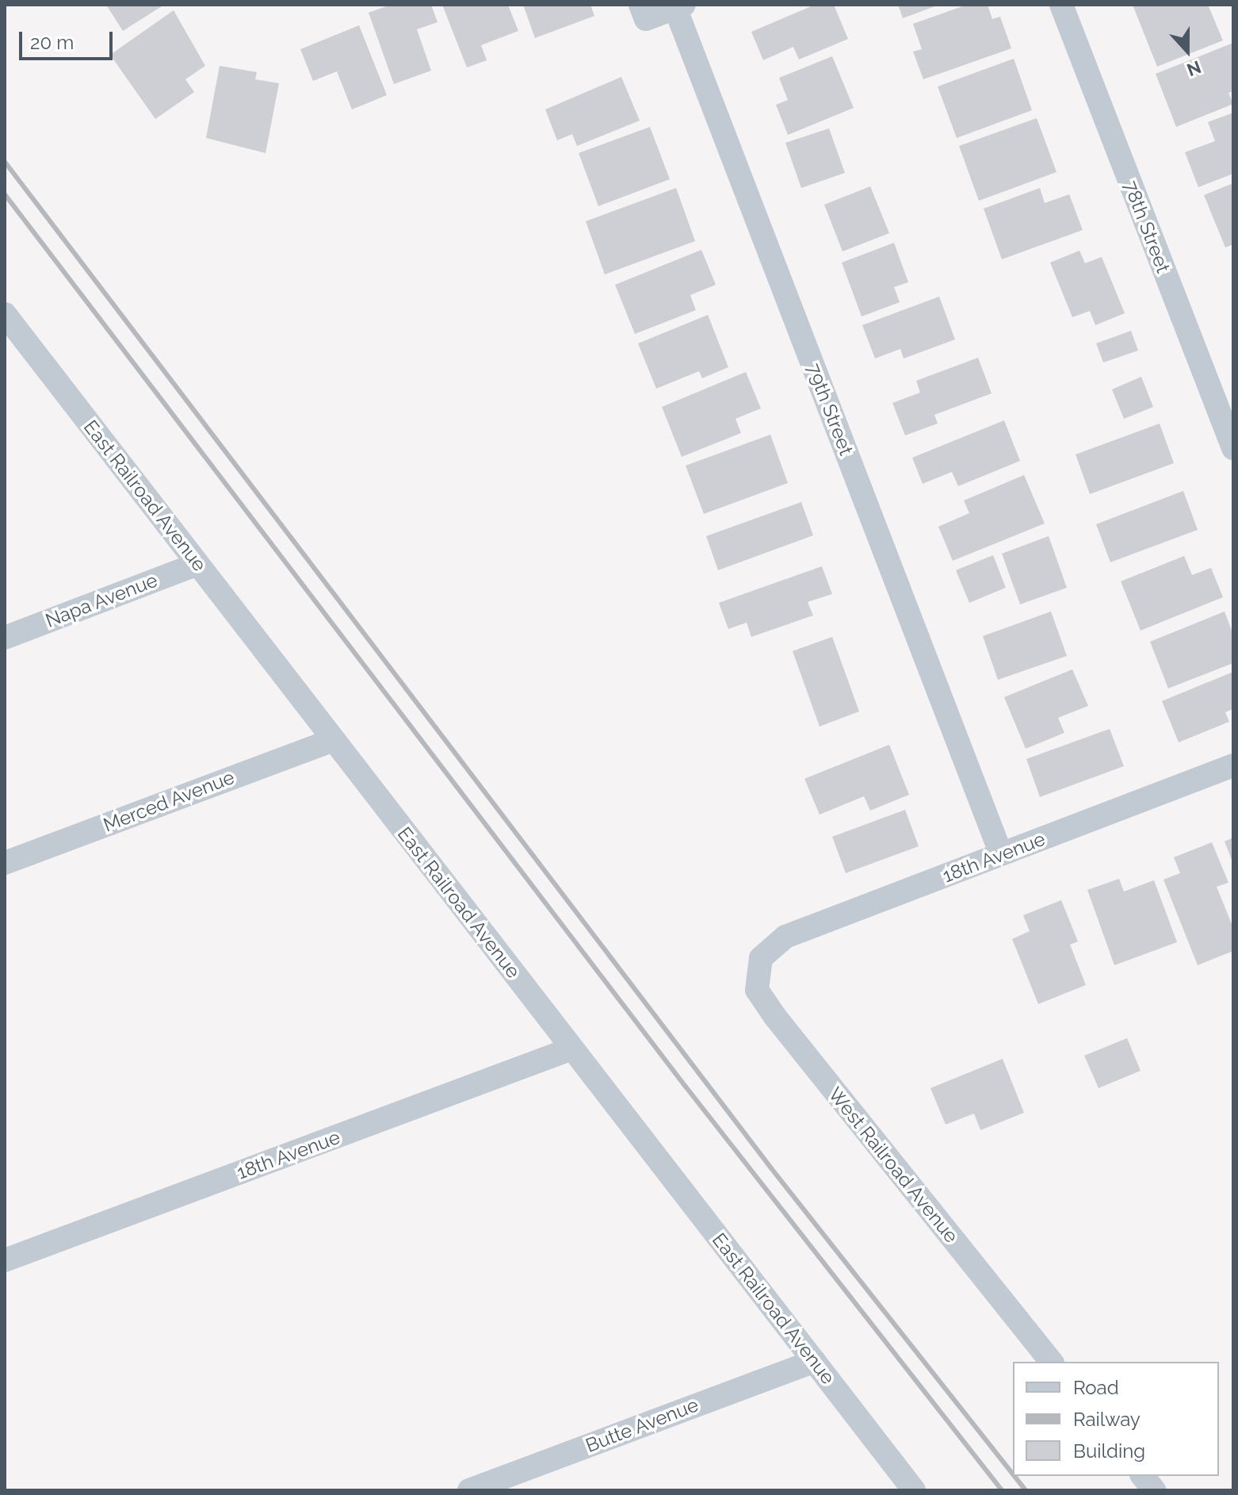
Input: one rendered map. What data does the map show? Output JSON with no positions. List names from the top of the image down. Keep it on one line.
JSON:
{"streets":{"street":["78th Street","79th Street","East Railroad Avenue","Napa Avenue","Merced Avenue","18th Avenue","West Railroad Avenue","Butte Avenue"]},"crossings":[["79th Street","18th Avenue"],["East Railroad Avenue","Napa Avenue"],["East Railroad Avenue","Merced Avenue"],["East Railroad Avenue","18th Avenue"],["East Railroad Avenue","Butte Avenue"],["18th Avenue","West Railroad Avenue"]],"legend":["Road","Railway","Building"],"scale_bar":"20 m","north":"bottom"}
